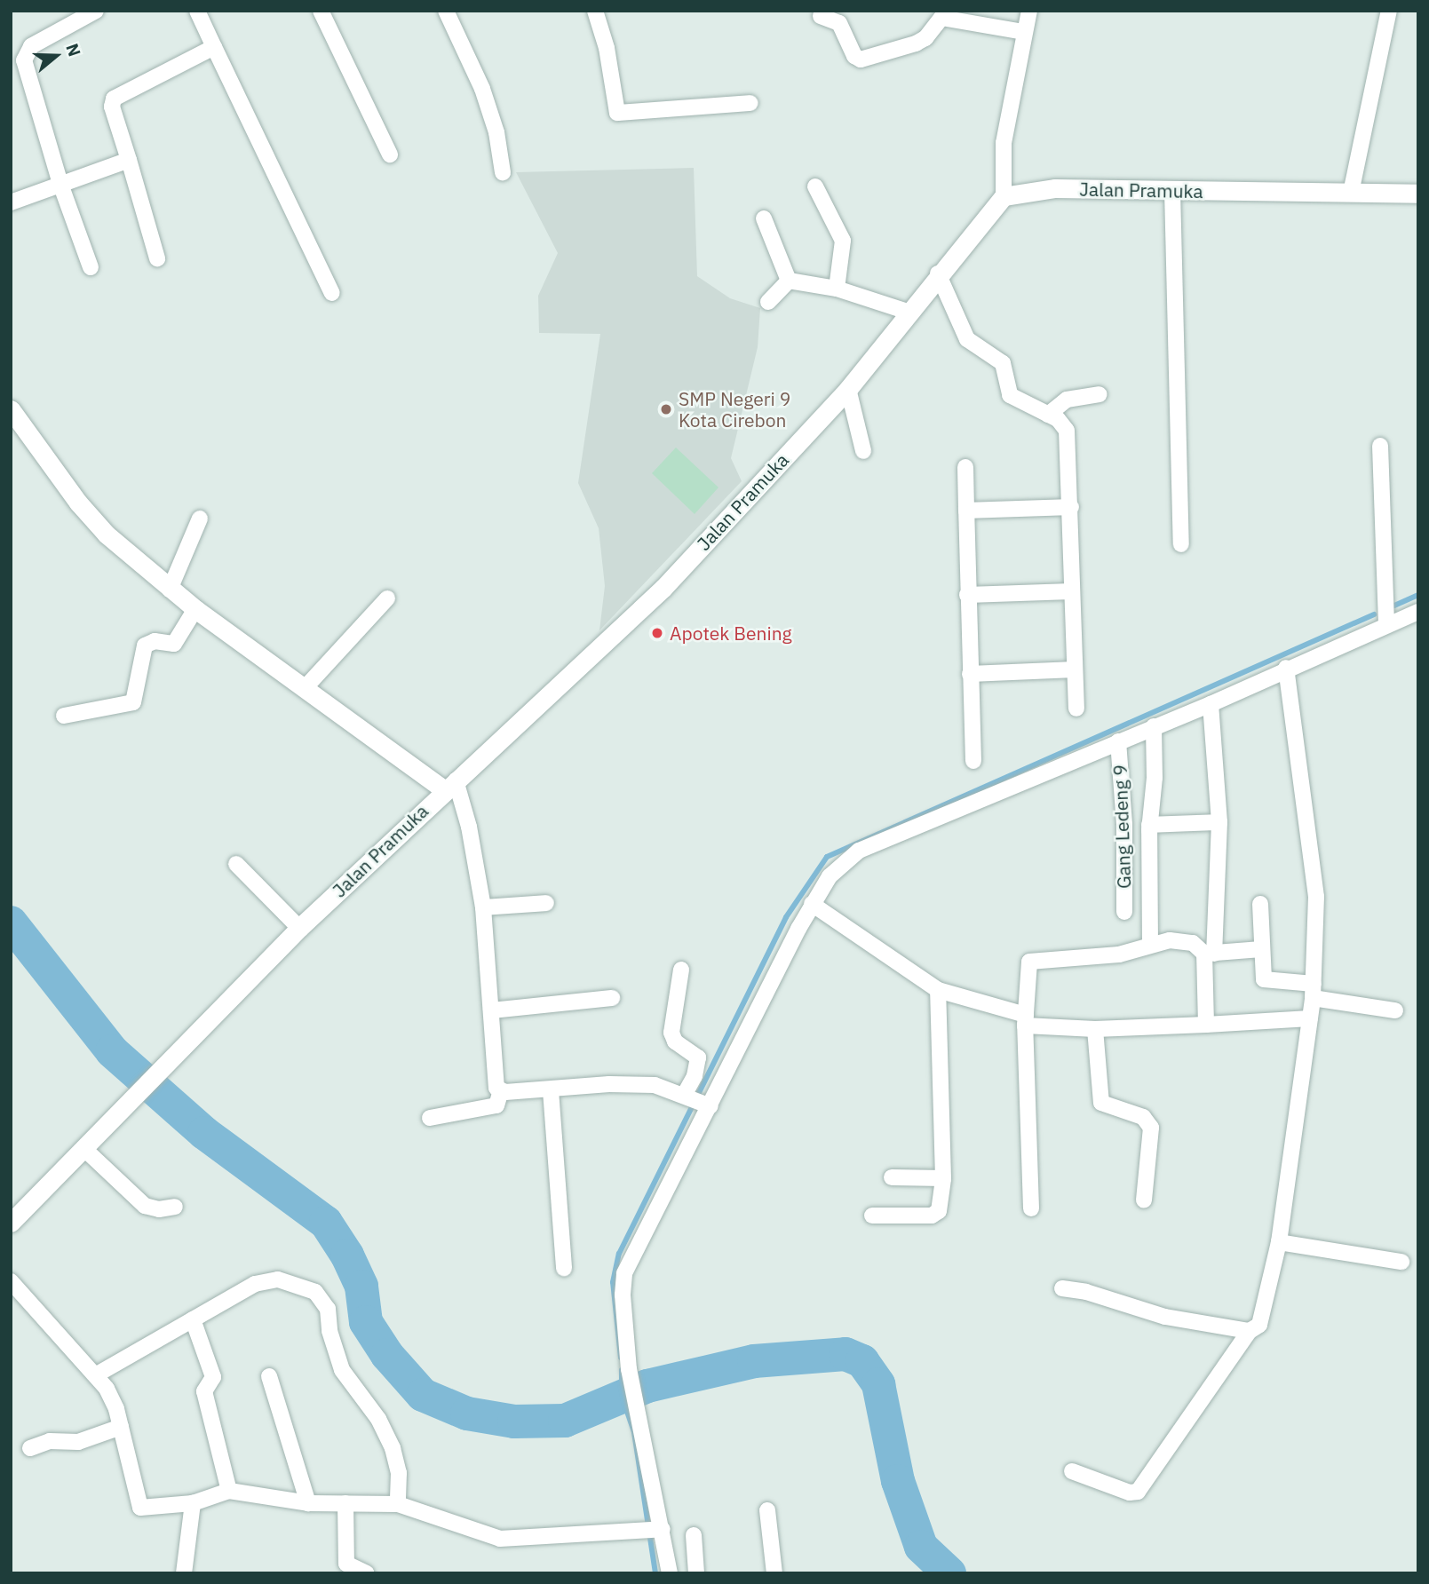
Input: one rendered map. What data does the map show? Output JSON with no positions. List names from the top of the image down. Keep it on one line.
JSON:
{"streets":{"street":["Jalan Pramuka","Gang Ledeng 9"]},"places":["SMP Negeri 9 Kota Cirebon","Apotek Bening"],"north":"right"}
